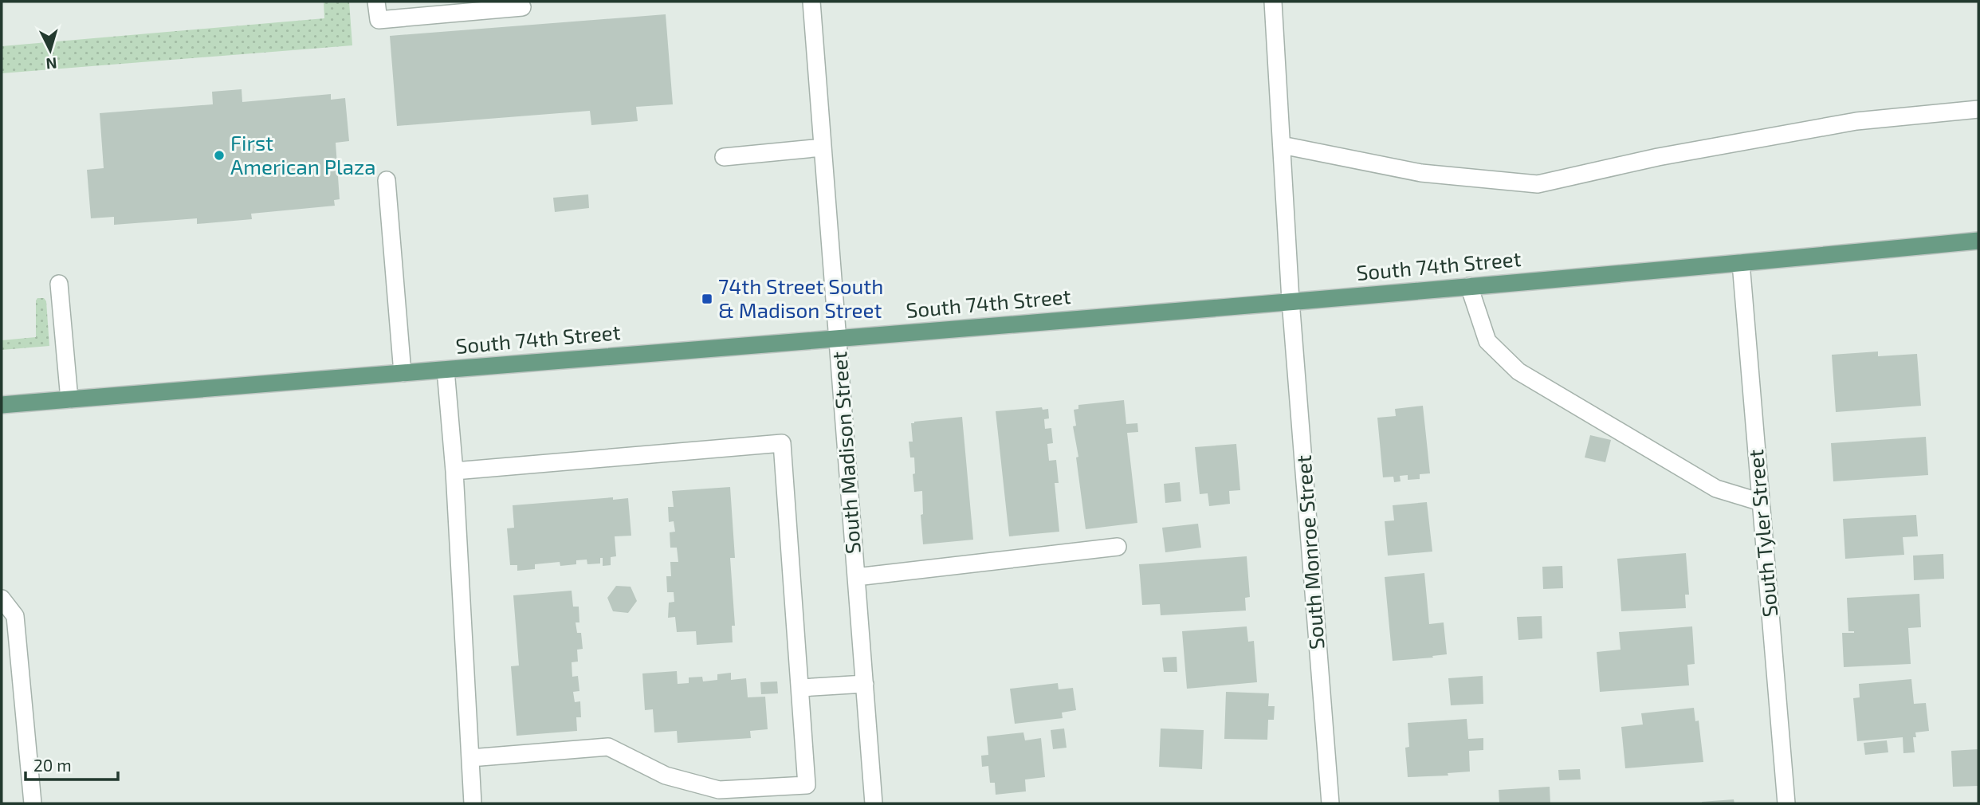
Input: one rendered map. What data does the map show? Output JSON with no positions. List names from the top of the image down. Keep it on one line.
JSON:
{"streets":{"main road":["South 74th Street"],"street":["South Madison Street","South Tyler Street","South Monroe Street"]},"crossings":[["South 74th Street","South Madison Street"],["South 74th Street","South Tyler Street"],["South 74th Street","South Monroe Street"]],"places":{"other":["First American Plaza"],"transit":["74th Street South & Madison Street"]},"scale_bar":"20 m","north":"bottom"}
